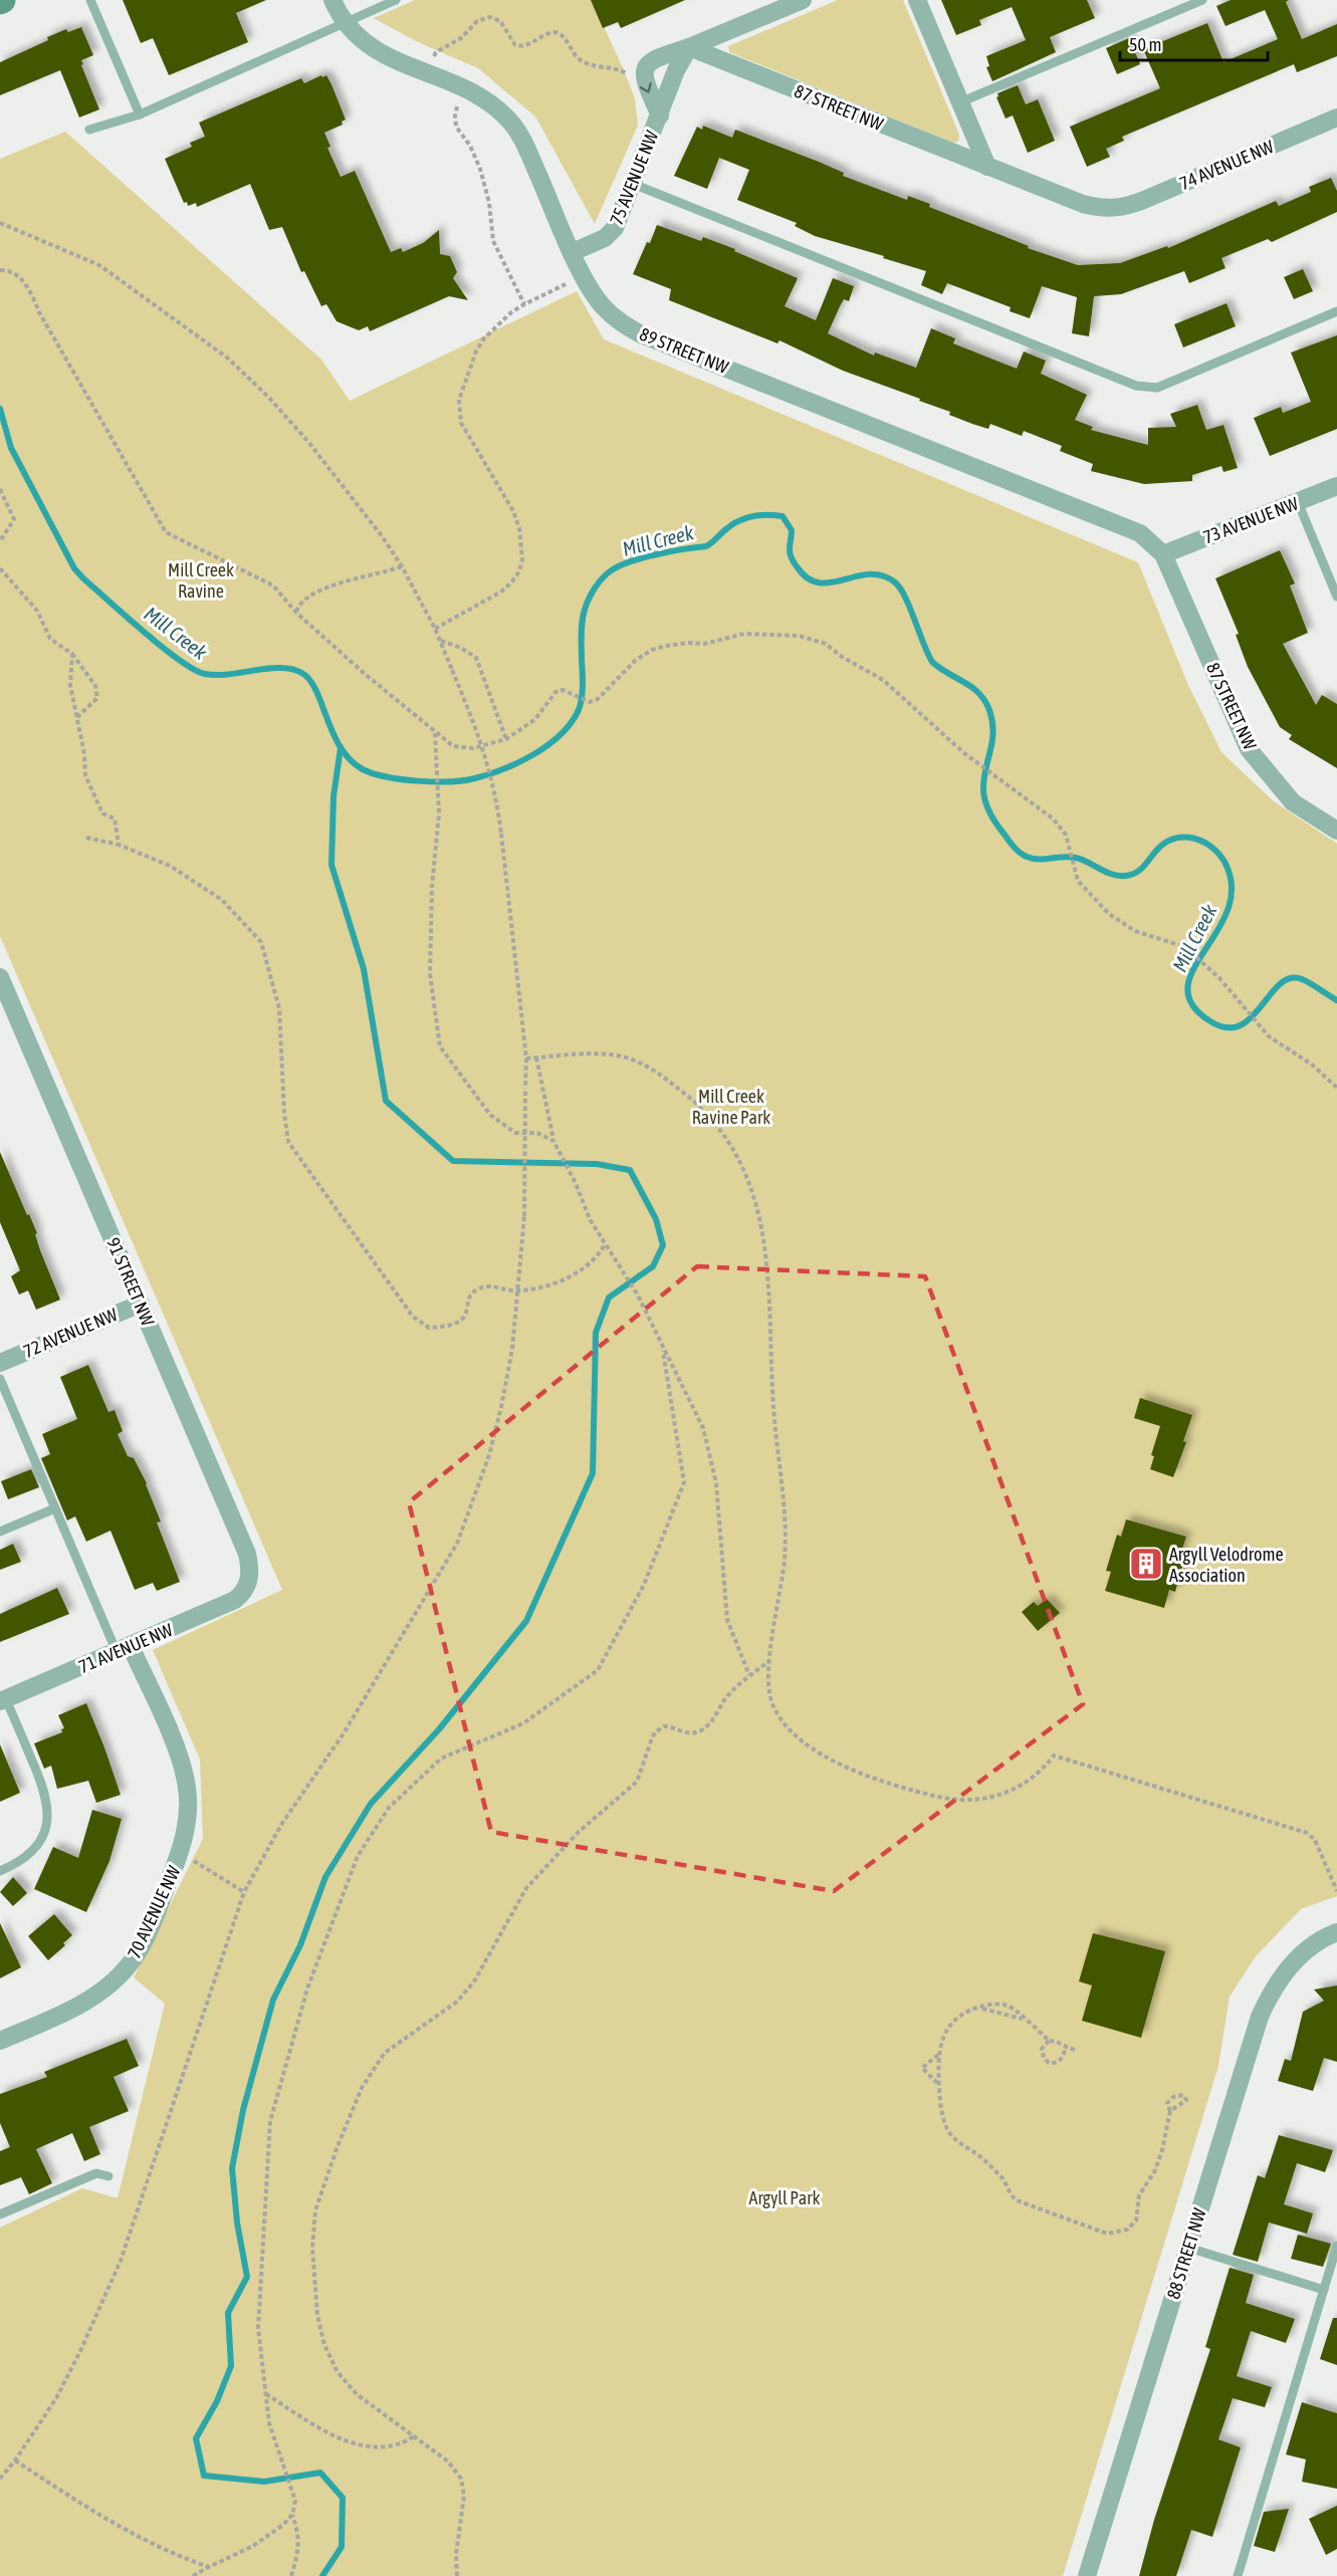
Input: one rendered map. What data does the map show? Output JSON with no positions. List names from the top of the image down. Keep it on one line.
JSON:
{"streets":{"street":["87 STREET NW","74 AVENUE NW","75 AVENUE NW","89 STREET NW","73 AVENUE NW","91 STREET NW","72 AVENUE NW","71 AVENUE NW","70 AVENUE NW","88 STREET NW"]},"crossings":[["87 STREET NW","74 AVENUE NW"],["87 STREET NW","75 AVENUE NW"],["87 STREET NW","89 STREET NW"],["87 STREET NW","73 AVENUE NW"],["75 AVENUE NW","89 STREET NW"],["89 STREET NW","73 AVENUE NW"],["91 STREET NW","72 AVENUE NW"],["91 STREET NW","71 AVENUE NW"]],"water":["Mill Creek"],"parks":["Mill Creek Ravine","Mill Creek Ravine Park","Argyll Park"],"places":{"building":["Argyll Velodrome Association"]},"scale_bar":"50 m"}
